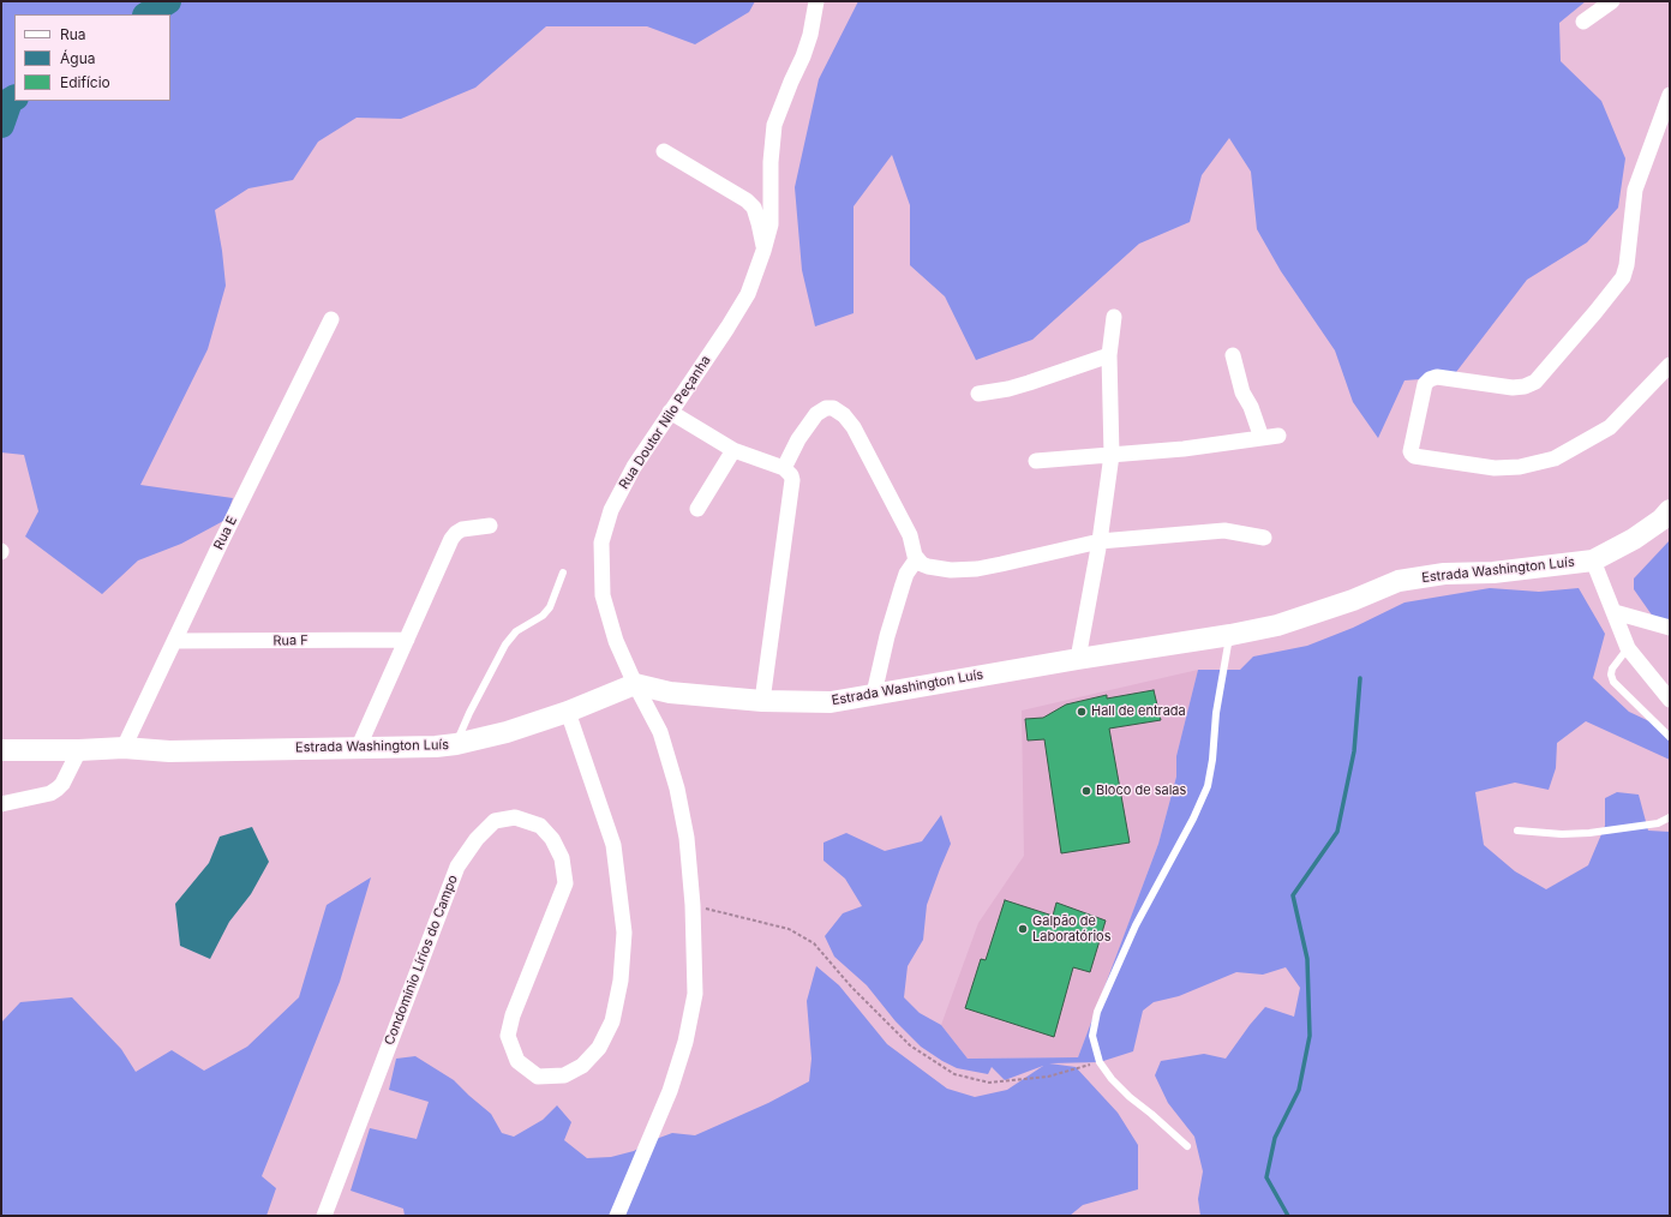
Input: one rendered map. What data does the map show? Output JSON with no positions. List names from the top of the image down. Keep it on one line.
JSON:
{"streets":{"street":["Rua Doutor Nilo Peçanha","Rua E","Estrada Washington Luís","Rua F","Condomínio Lírios do Campo"]},"crossings":[["Rua Doutor Nilo Peçanha","Estrada Washington Luís"],["Rua E","Estrada Washington Luís"],["Rua E","Rua F"],["Estrada Washington Luís","Condomínio Lírios do Campo"]],"places":["Hall de entrada","Bloco de salas","Galpão de Laboratórios"],"legend":["Rua","Água","Edifício"]}
